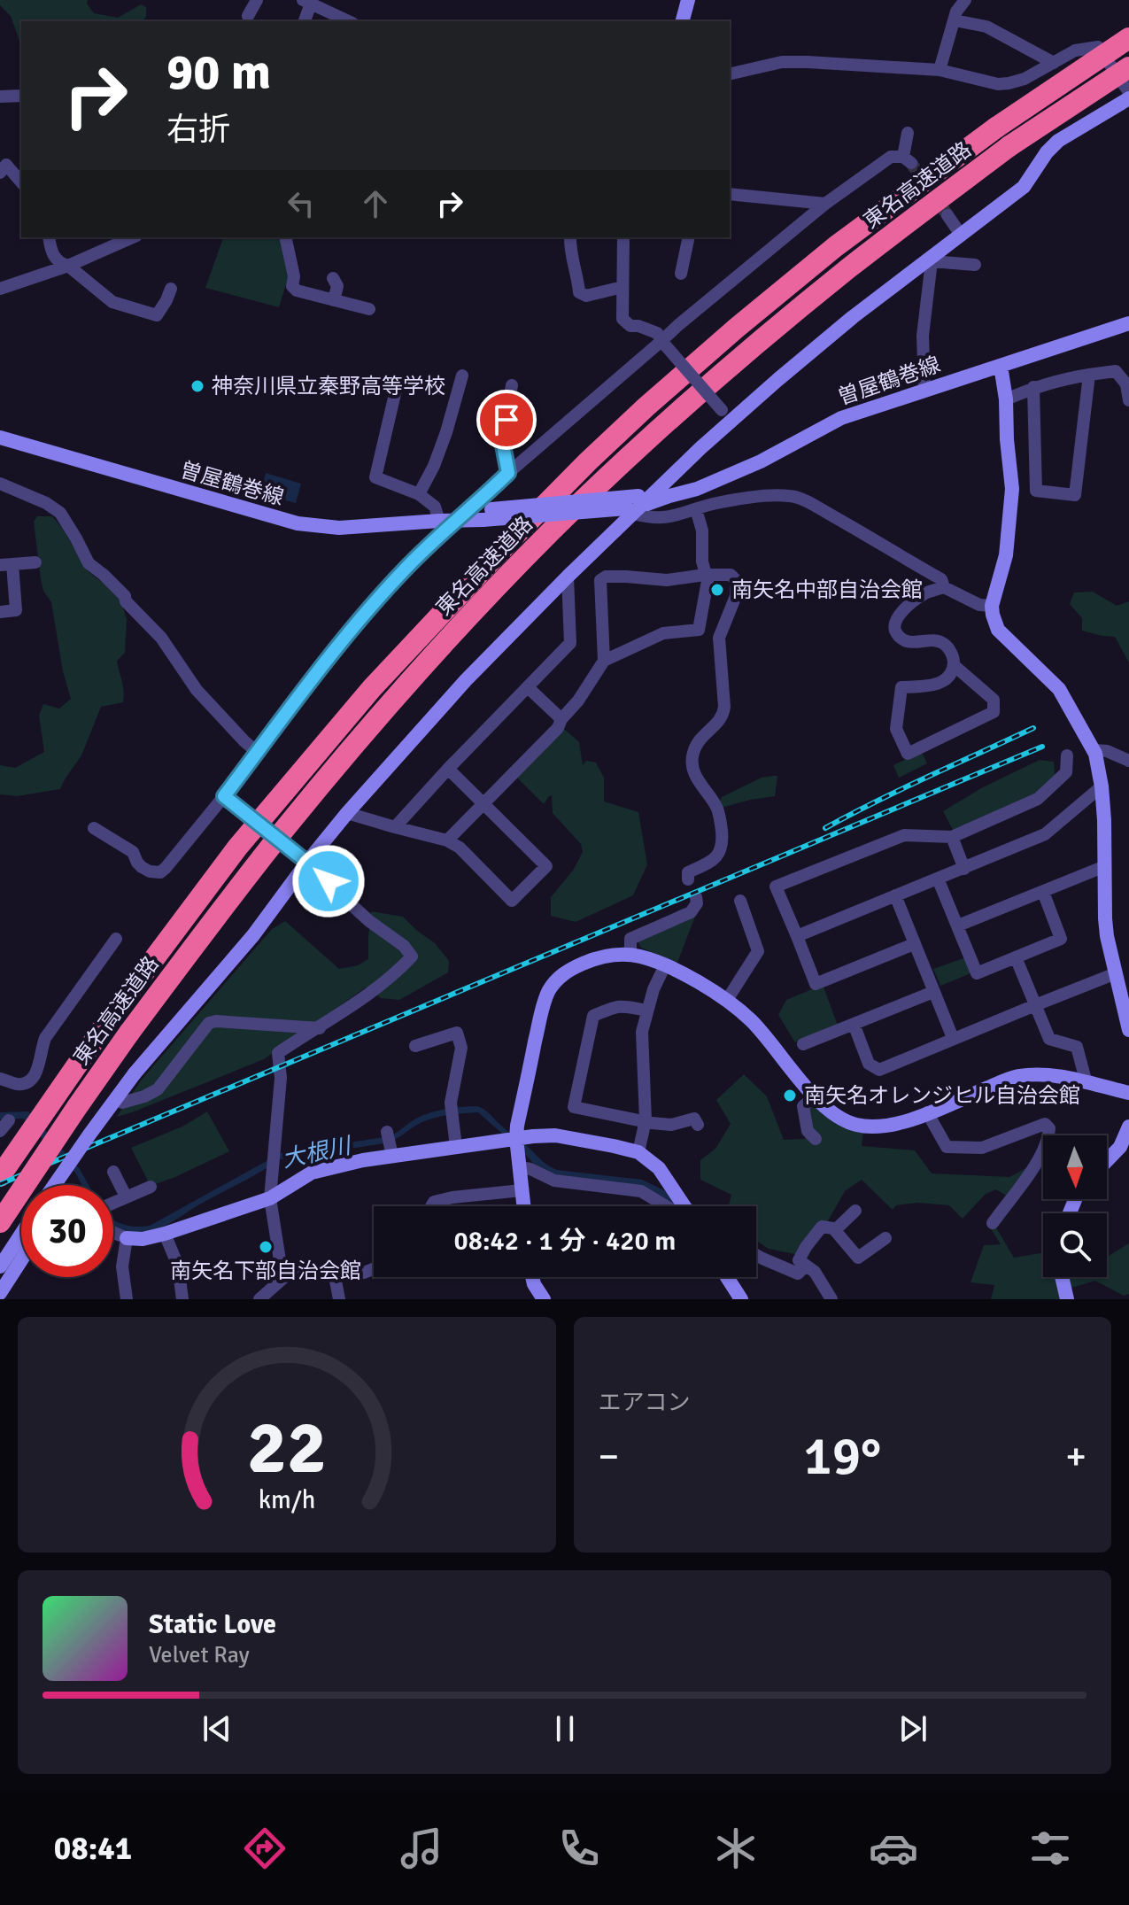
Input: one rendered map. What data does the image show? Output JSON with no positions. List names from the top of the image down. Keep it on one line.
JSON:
{"streets":{"highway":["東名高速道路"],"street":["曽屋鶴巻線"]},"water":["大根川"],"places":["神奈川県立秦野高等学校","南矢名中部自治会館","南矢名オレンジヒル自治会館","南矢名下部自治会館"],"north":"bottom","page":{"turn":["90 m","右折"],"limit":"30","trip":"08:42 · 1 分 · 420 m","tile":"エアコン","heat":["−","19°","+"],"song":["Static Love","Velvet Ray"],"tabs":"08:41","gauge":["22","km/h"]}}
